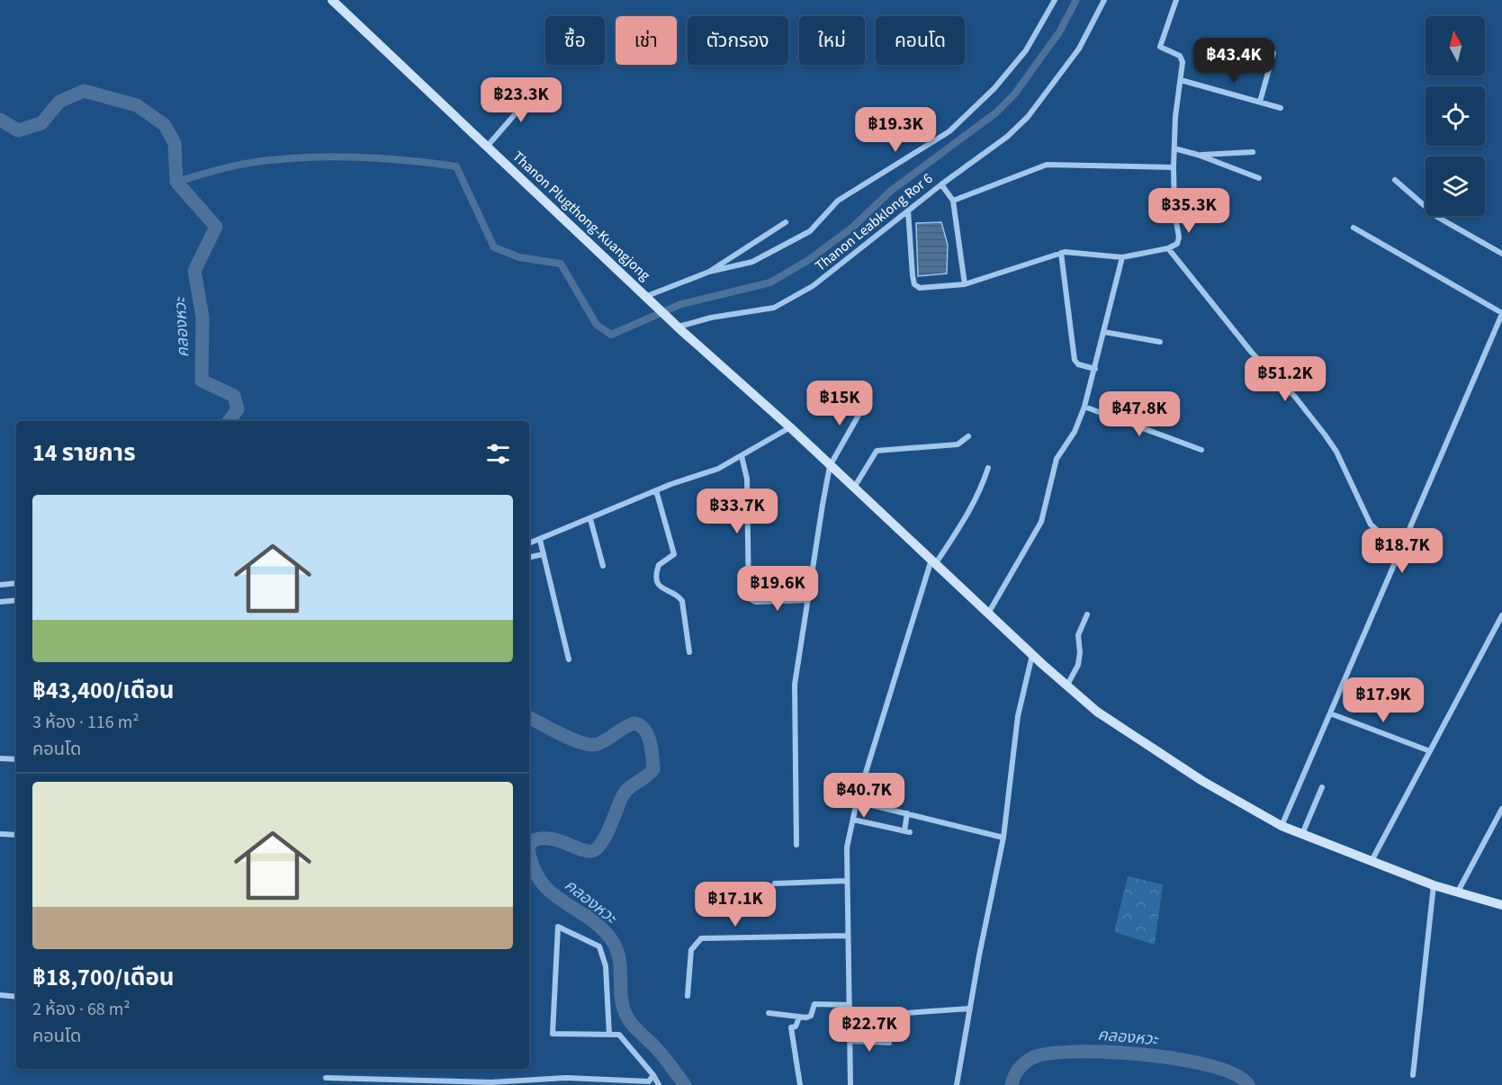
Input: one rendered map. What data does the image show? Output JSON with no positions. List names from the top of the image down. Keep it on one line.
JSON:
{"streets":{"street":["Thanon Plugthong-Kuangjong","Thanon Leabklong Ror 6"]},"crossings":[["Thanon Plugthong-Kuangjong","Thanon Leabklong Ror 6"]],"water":["คลองหวะ"],"north":"top","page":{"chip":["ซื้อ","เช่า","ตัวกรอง","ใหม่","คอนโด"],"price":["฿43.4K","฿23.3K","฿19.3K","฿35.3K","฿51.2K","฿15K","฿47.8K","฿33.7K","฿18.7K","฿19.6K","฿17.9K","฿40.7K","฿17.1K","฿22.7K"],"heading":"14 รายการ","list":[{"name":"฿43,400/เดือน","note":"3 ห้อง · 116 m² · คอนโด"},{"name":"฿18,700/เดือน","note":"2 ห้อง · 68 m² · คอนโด"}]}}
